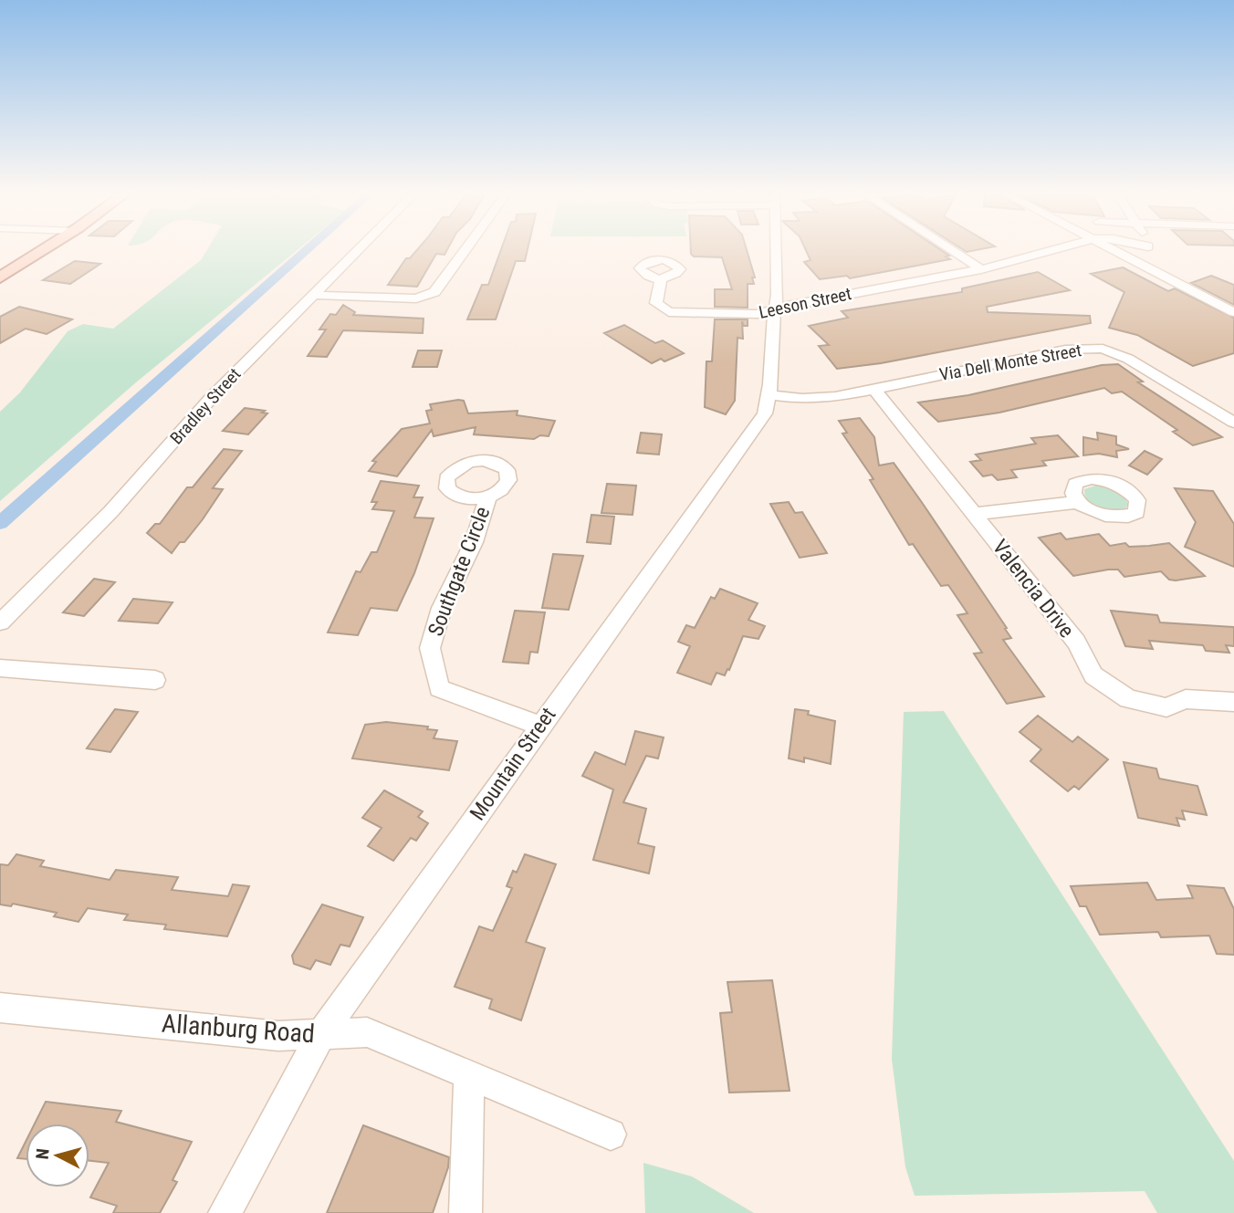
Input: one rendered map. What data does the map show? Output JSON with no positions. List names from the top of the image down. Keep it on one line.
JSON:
{"streets":{"street":["Leeson Street","Via Dell Monte Street","Bradley Street","Southgate Circle","Valencia Drive","Mountain Street","Allanburg Road"]},"crossings":[["Leeson Street","Mountain Street"],["Via Dell Monte Street","Valencia Drive"],["Via Dell Monte Street","Mountain Street"],["Southgate Circle","Mountain Street"],["Mountain Street","Allanburg Road"]],"north":"left"}
